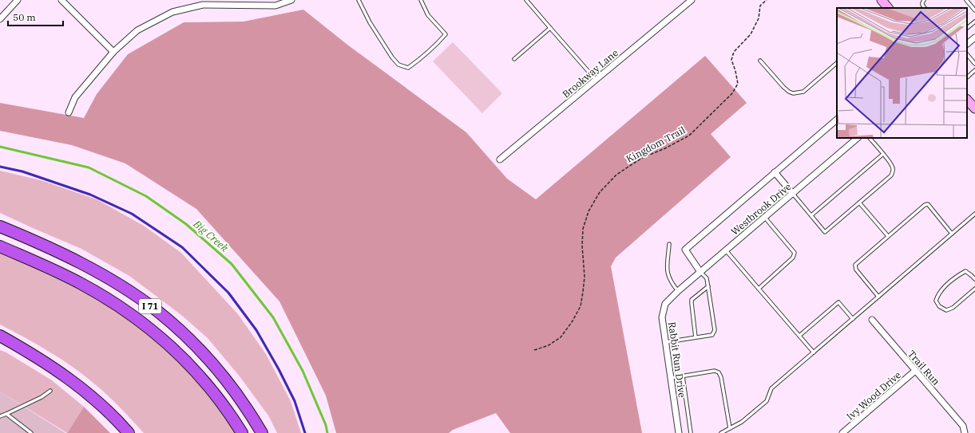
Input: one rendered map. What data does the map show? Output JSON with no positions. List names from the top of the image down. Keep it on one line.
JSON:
{"streets":{"highway":["I 71"],"street":["Brookway Lane","Westbrook Drive","Rabbit Run Drive","Trail Run","Ivy Wood Drive"],"path":["Kingdom Trail"]},"crossings":[["Westbrook Drive","Rabbit Run Drive"],["Trail Run","Ivy Wood Drive"]],"water":["Big Creek"],"scale_bar":"50 m"}
